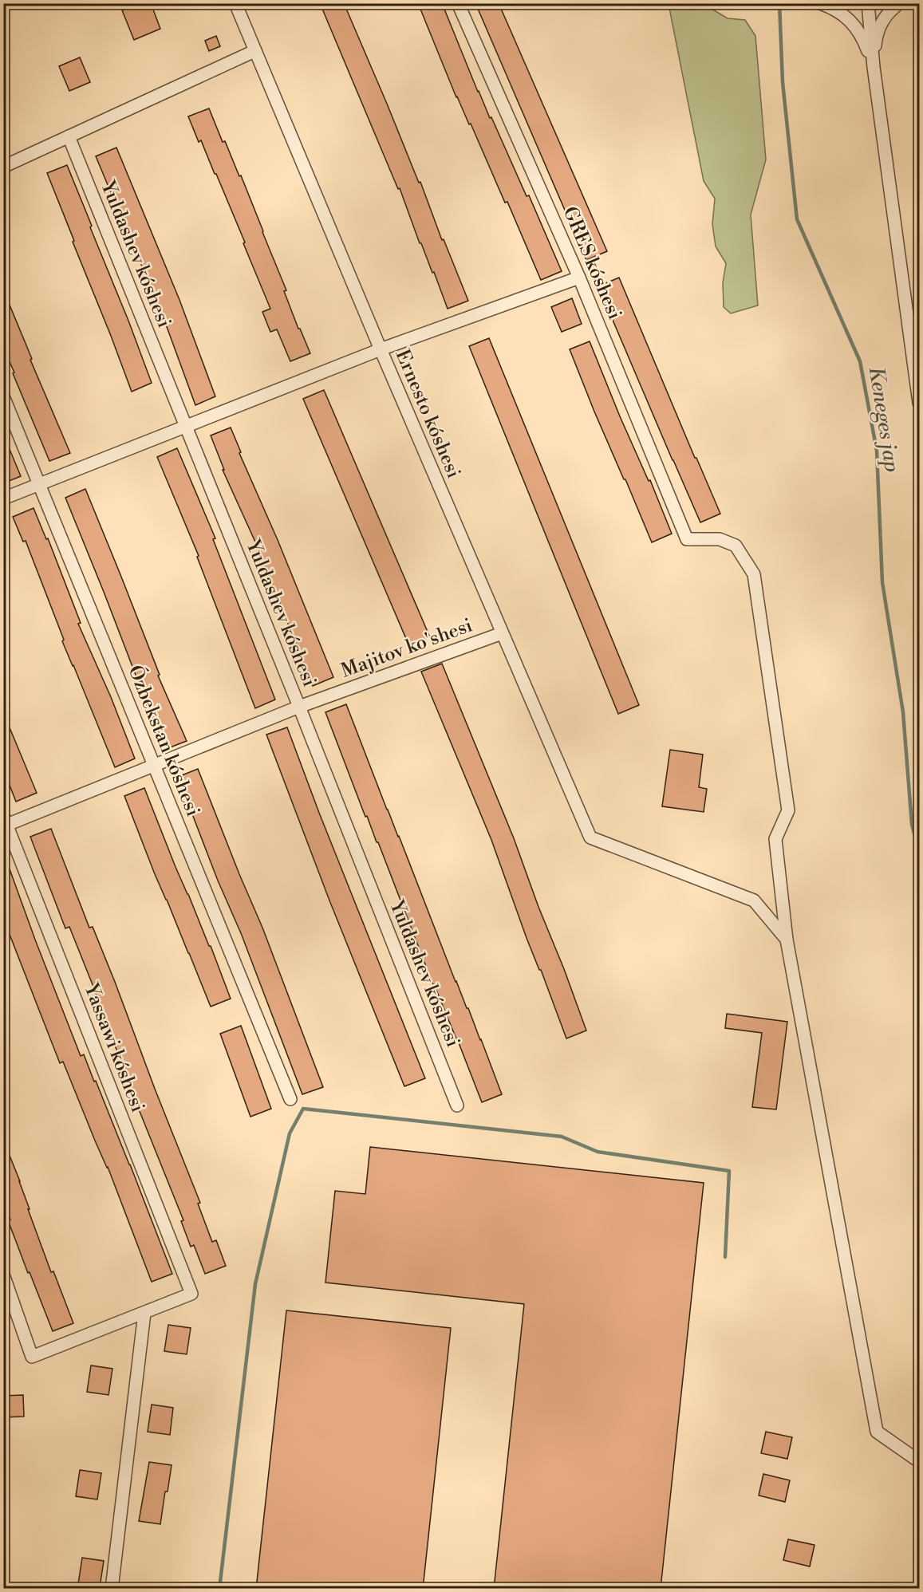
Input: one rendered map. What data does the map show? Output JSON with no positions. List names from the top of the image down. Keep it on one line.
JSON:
{"streets":{"street":["Yuldashev kóshesi","GRES kóshesi","Ernesto kóshesi","Majitov ko'shesi","Ózbekstan kóshesi","Yassawi kóshesi"]},"crossings":[["Yuldashev kóshesi","Majitov ko'shesi"],["GRES kóshesi","Ernesto kóshesi"],["Ernesto kóshesi","Majitov ko'shesi"],["Majitov ko'shesi","Ózbekstan kóshesi"],["Majitov ko'shesi","Yassawi kóshesi"]],"water":["Keneges jap"]}
